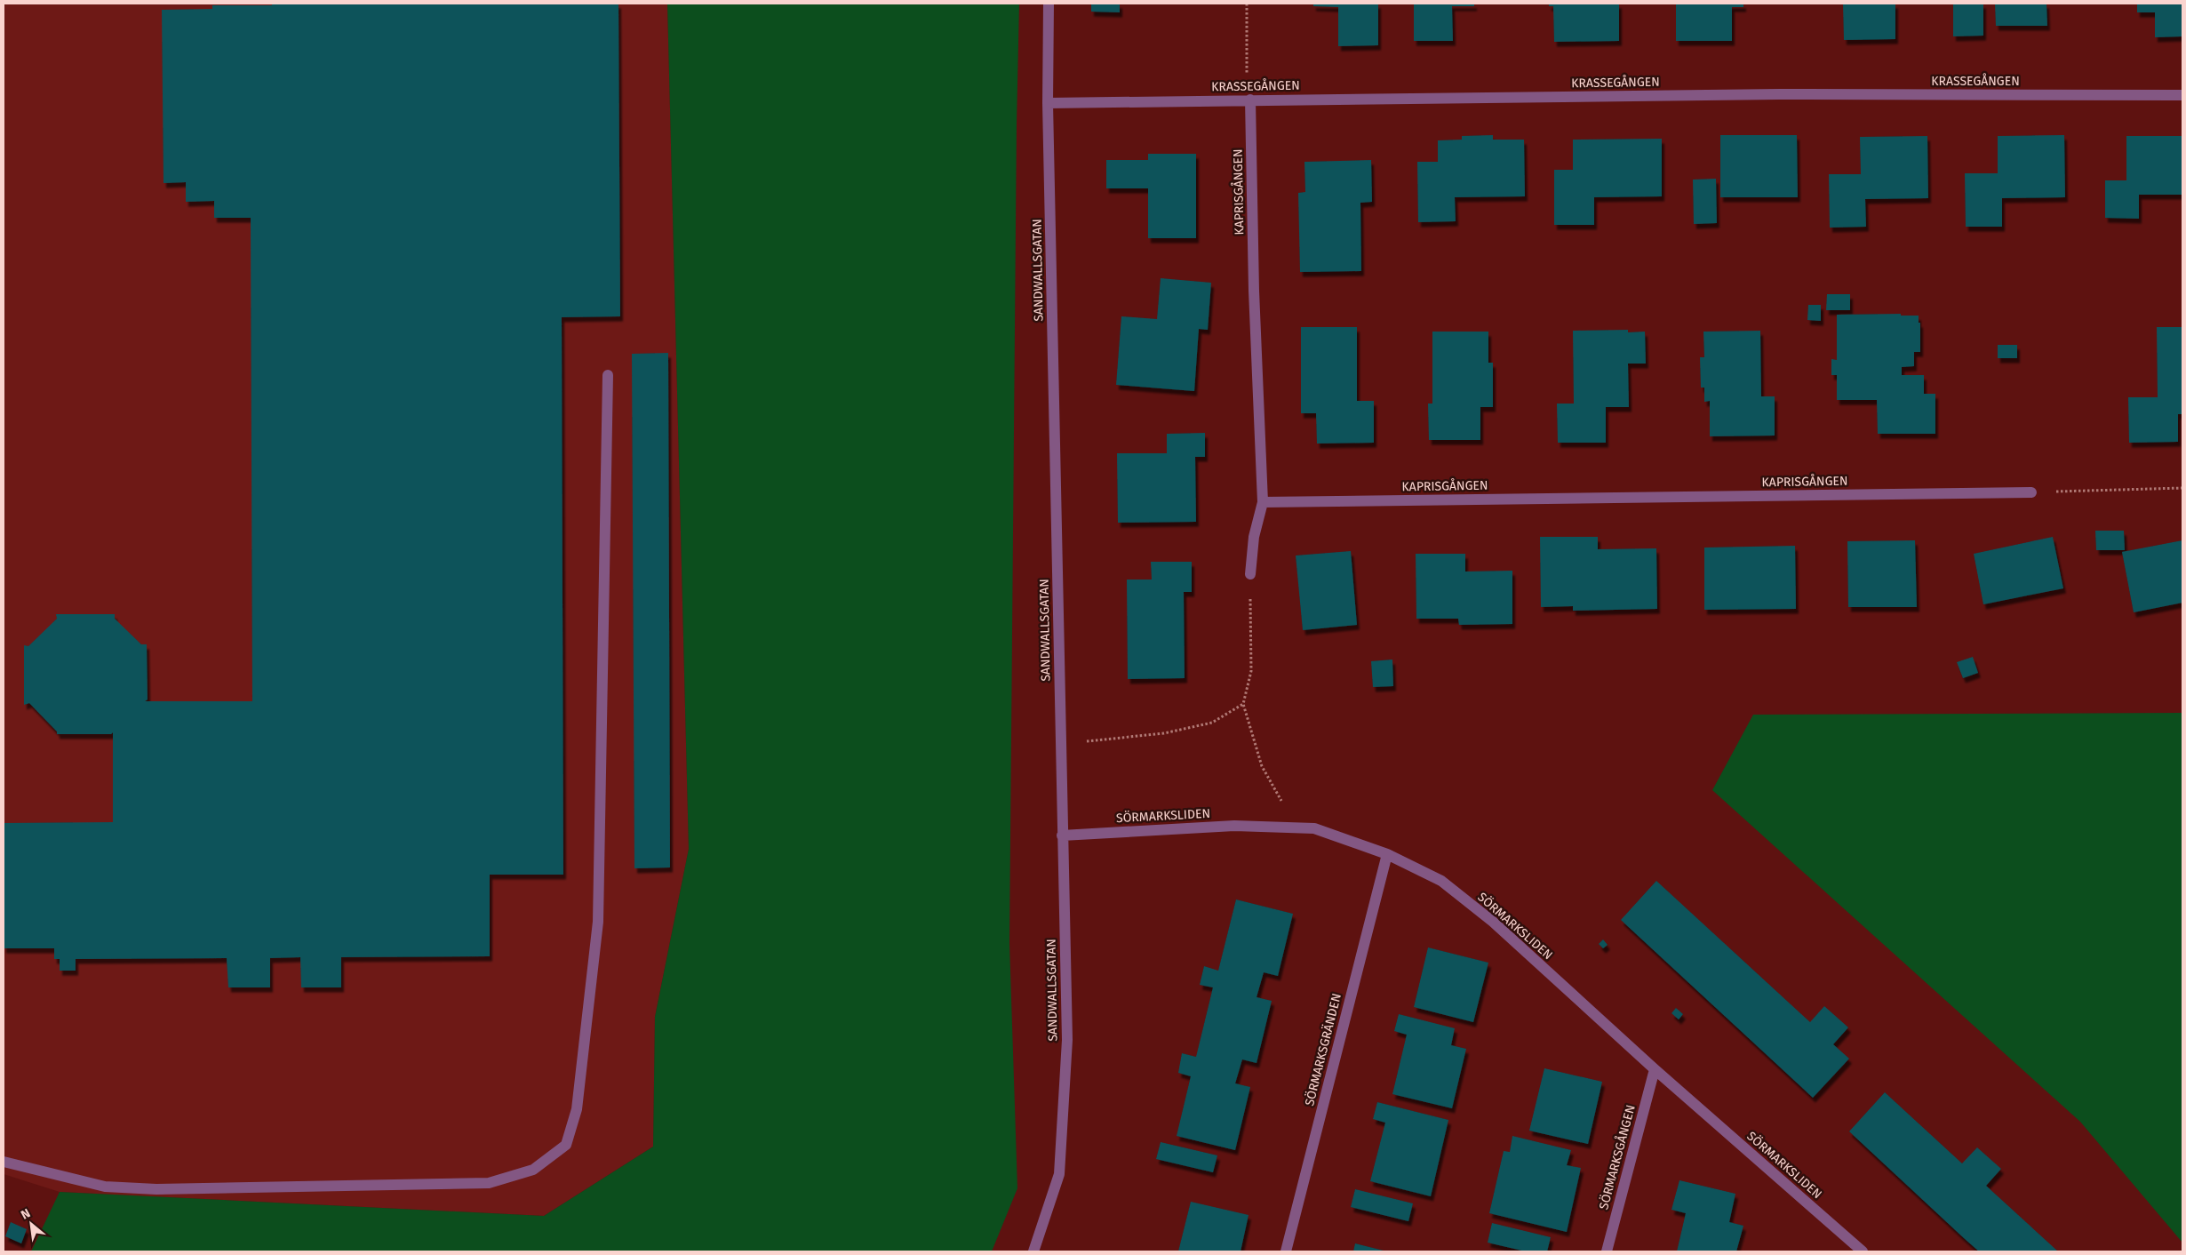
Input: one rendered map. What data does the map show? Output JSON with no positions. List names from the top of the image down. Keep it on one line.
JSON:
{"streets":{"street":["KRASSEGÅNGEN","KAPRISGÅNGEN","SANDWALLSGATAN","SÖRMARKSLIDEN","SÖRMARKSGRÄNDEN","SÖRMARKSGÅNGEN"]},"crossings":[["KRASSEGÅNGEN","KAPRISGÅNGEN"],["KRASSEGÅNGEN","SANDWALLSGATAN"],["SANDWALLSGATAN","SÖRMARKSLIDEN"],["SÖRMARKSLIDEN","SÖRMARKSGRÄNDEN"],["SÖRMARKSLIDEN","SÖRMARKSGÅNGEN"]],"north":"top left"}
